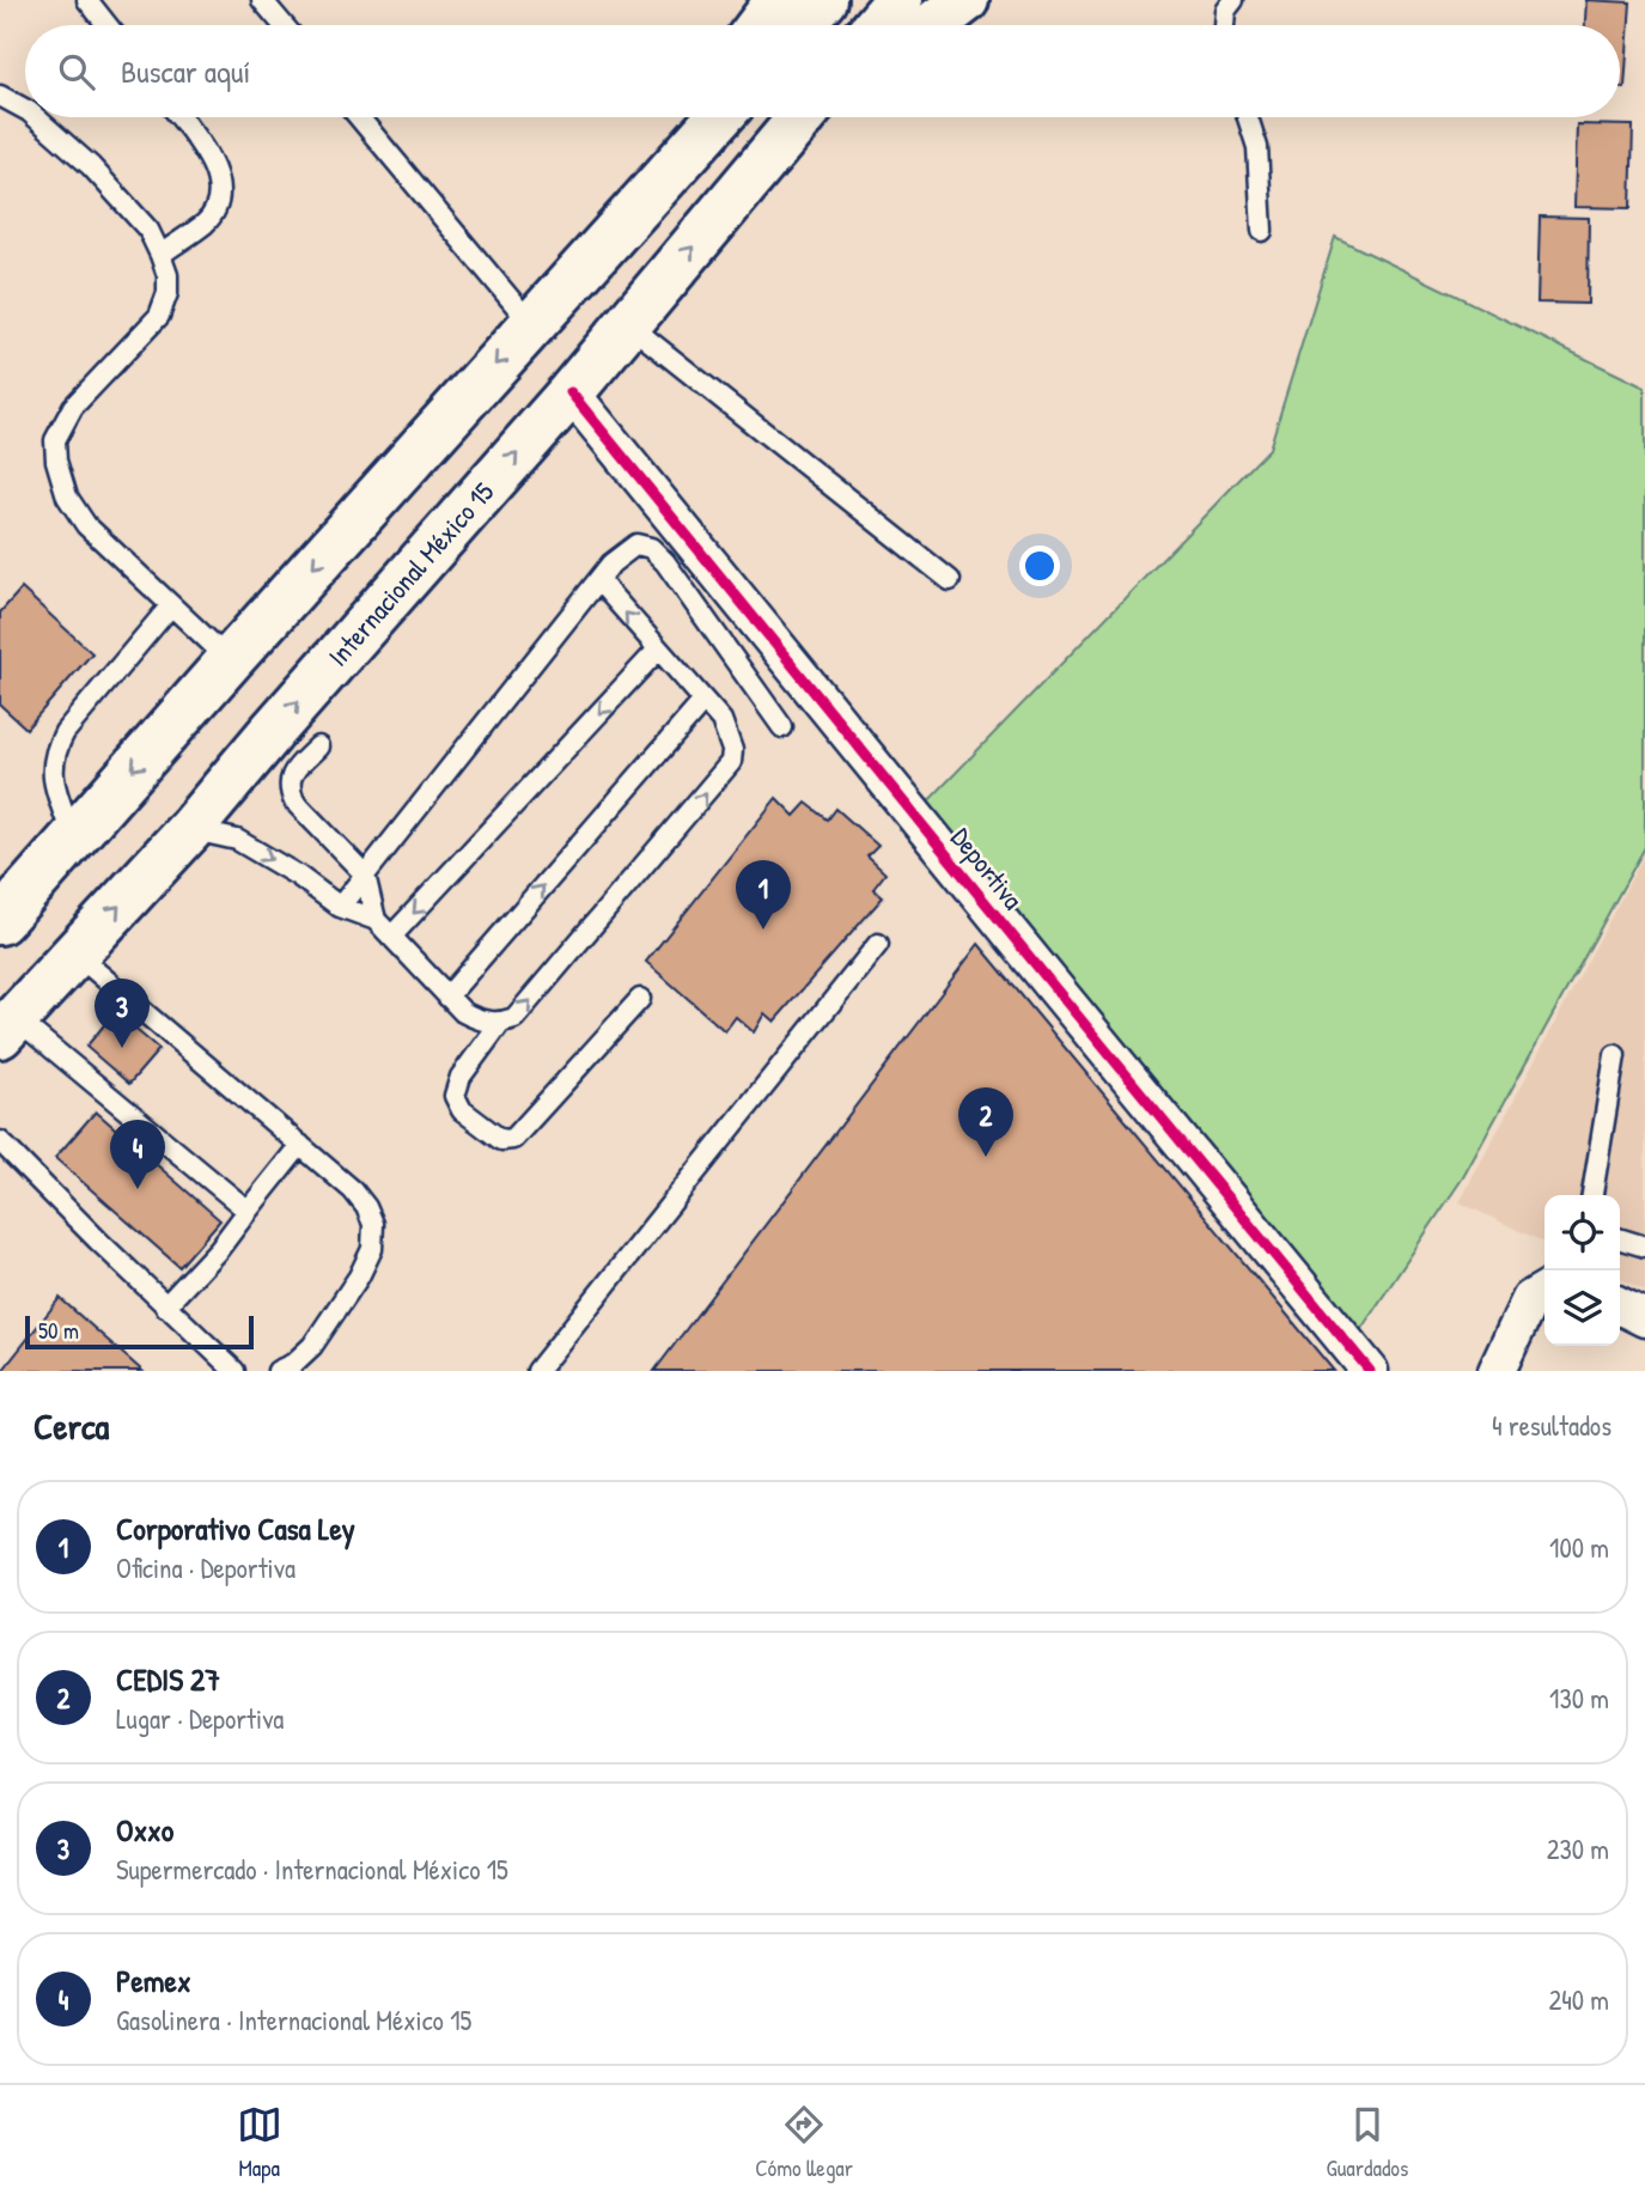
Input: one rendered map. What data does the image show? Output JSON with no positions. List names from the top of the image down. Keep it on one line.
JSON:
{"streets":{"main road":["Internacional México 15"],"street":["Deportiva"]},"crossings":[["Internacional México 15","Deportiva"]],"scale_bar":"50 m","page":{"search":"Buscar aquí","pins":["1","3","2","4"],"scale":"50 m","heading":["Cerca","4 resultados"],"list":[{"mark":"1","name":"Corporativo Casa Ley","note":"Oficina · Deportiva","value":"100 m"},{"mark":"2","name":"CEDIS 27","note":"Lugar · Deportiva","value":"130 m"},{"mark":"3","name":"Oxxo","note":"Supermercado · Internacional México 15","value":"230 m"},{"mark":"4","name":"Pemex","note":"Gasolinera · Internacional México 15","value":"240 m"}],"nav":["Mapa","Cómo llegar","Guardados"]}}
